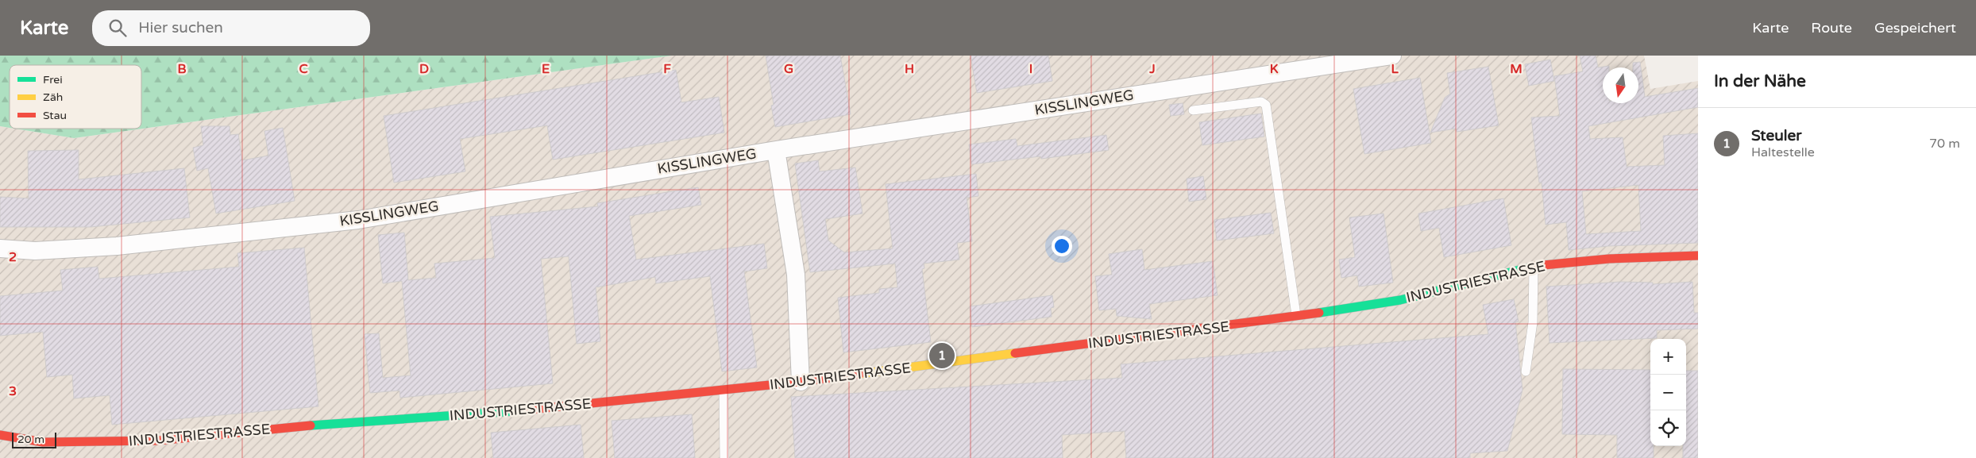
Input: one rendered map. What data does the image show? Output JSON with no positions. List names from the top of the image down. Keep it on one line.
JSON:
{"streets":{"street":["KISSLINGWEG","INDUSTRIESTRASSE"]},"crossings":[["KISSLINGWEG","INDUSTRIESTRASSE"]],"legend":["Frei","Zäh","Stau"],"scale_bar":"20 m","north":"bottom","page":{"header":"Karte","search":"Hier suchen","nav":["Karte","Route","Gespeichert"],"heading":"In der Nähe","list":[{"mark":"1","name":"Steuler","note":"Haltestelle","value":"70 m"}],"map_buttons":["+","−"],"pins":"1","scale":"20 m"},"grid":{"columns":["B","C","D","E","F","G","H","I","J","K","L","M"],"rows":["2","3"]}}
